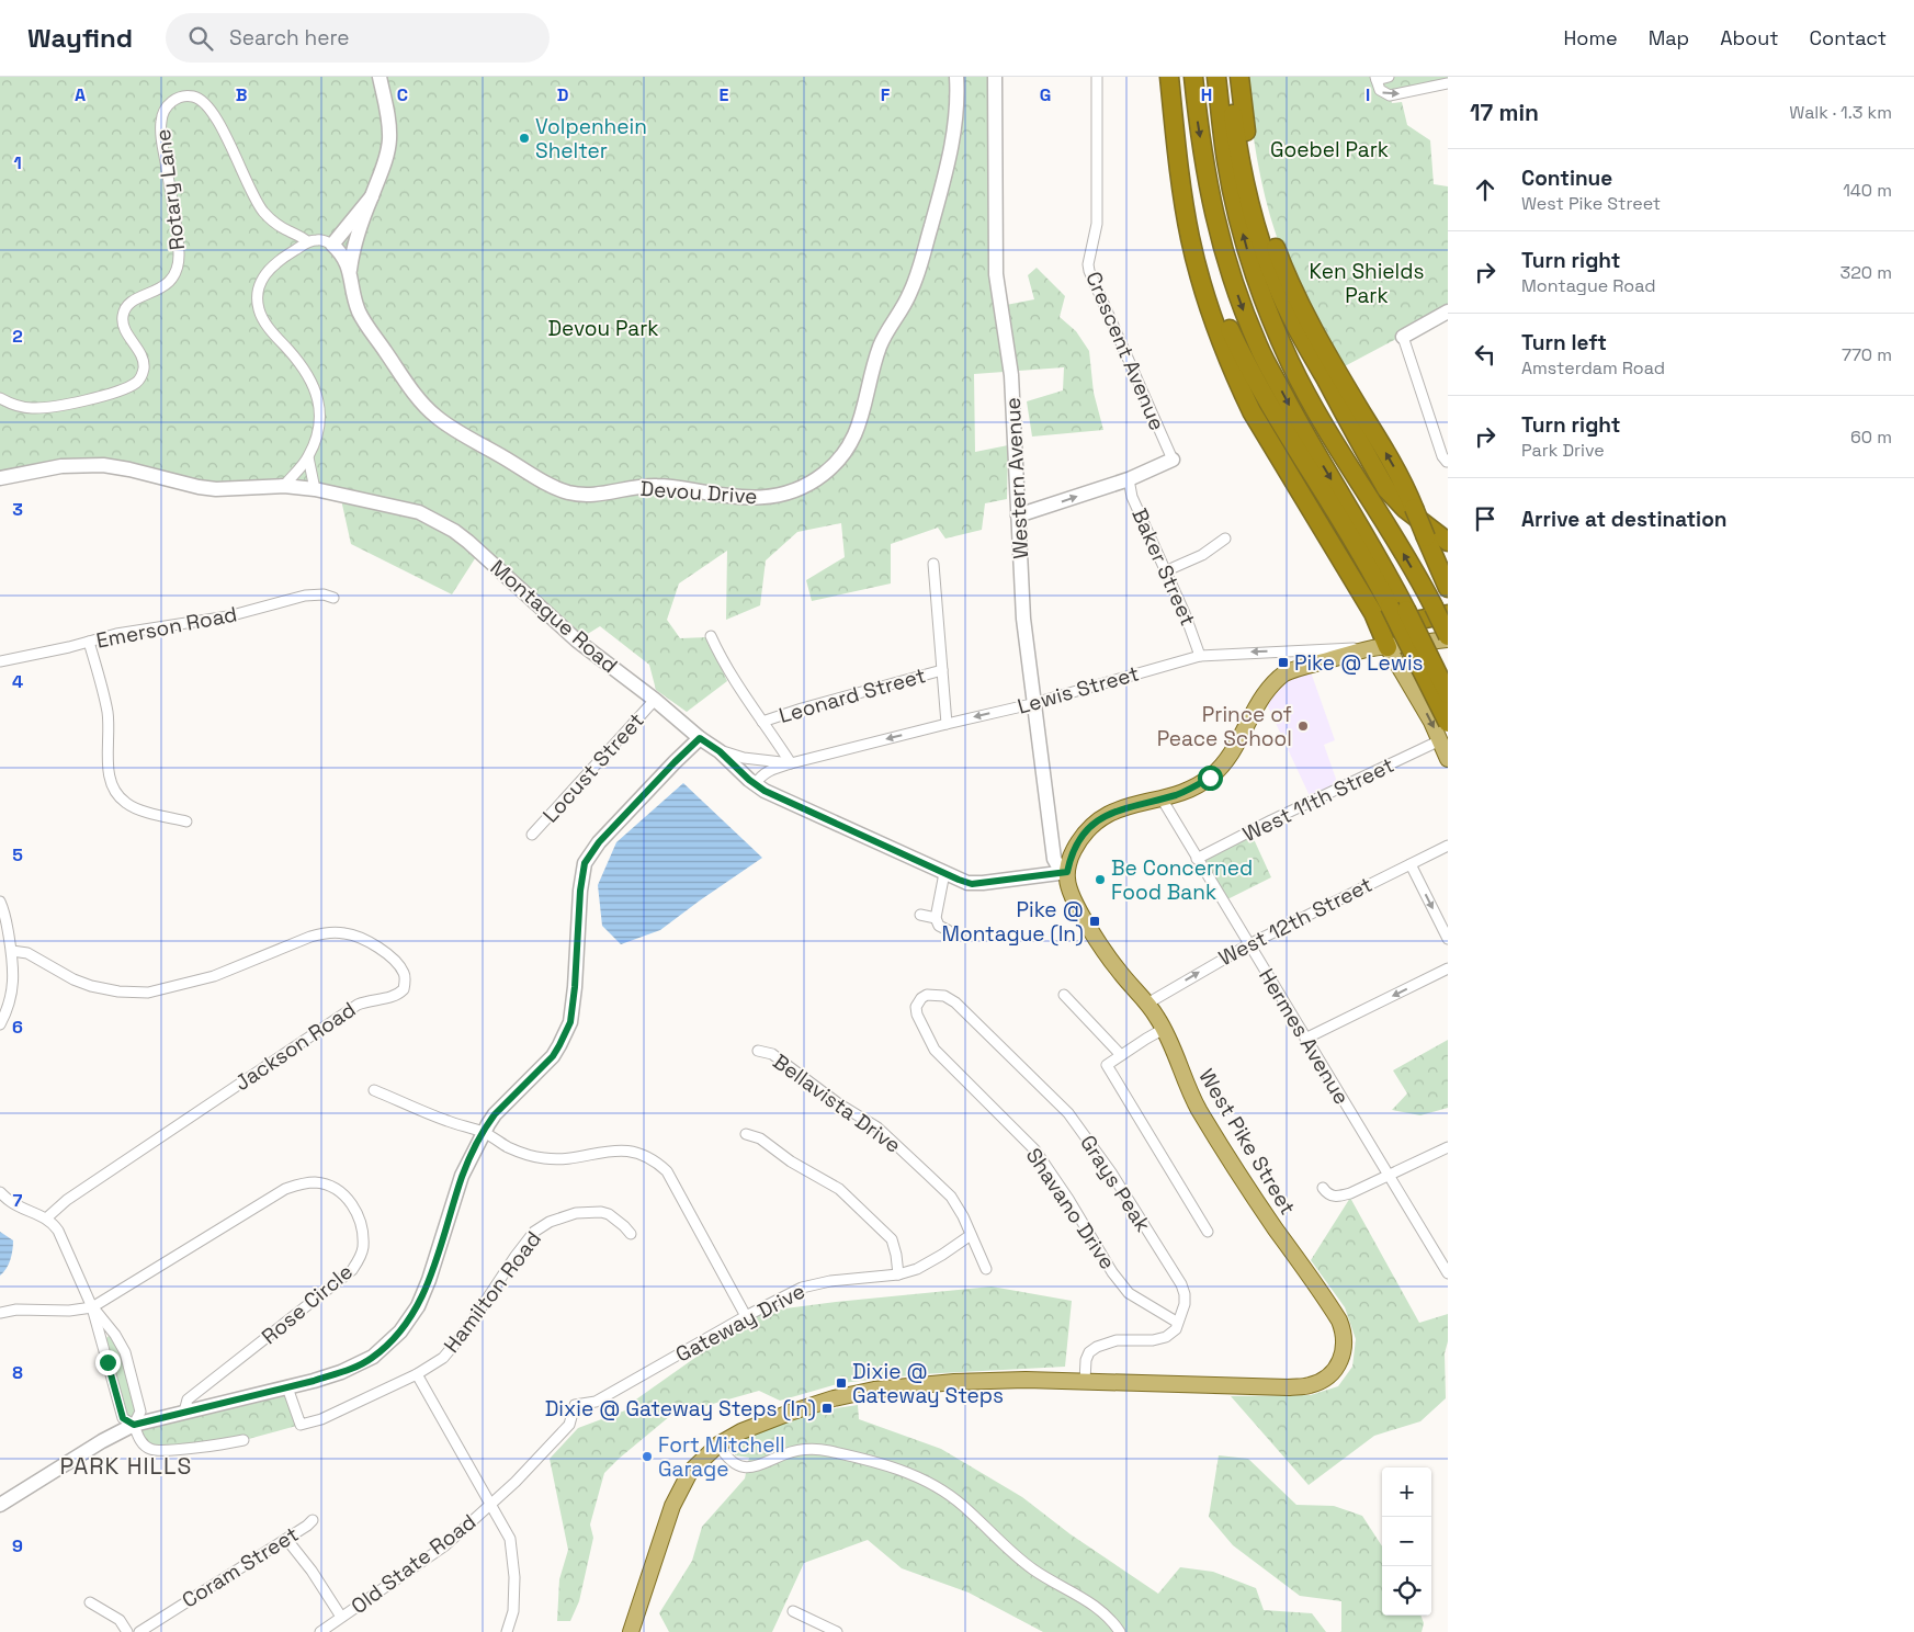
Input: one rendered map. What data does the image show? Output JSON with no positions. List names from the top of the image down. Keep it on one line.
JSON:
{"streets":{"main road":["West Pike Street"],"street":["Rotary Lane","Crescent Avenue","Western Avenue","Devou Drive","Baker Street","Montague Road","Emerson Road","Lewis Street","Leonard Street","Locust Street","West 11th Street","West 12th Street","Hermes Avenue","Jackson Road","Bellavista Drive","Grays Peak","Shavano Drive","Hamilton Road","Rose Circle","Gateway Drive","Old State Road","Coram Street"]},"crossings":[["Western Avenue","Montague Road"],["Western Avenue","Lewis Street"],["Western Avenue","West Pike Street"],["Baker Street","Lewis Street"],["Montague Road","Lewis Street"],["Montague Road","Locust Street"],["Montague Road","West Pike Street"],["West 11th Street","Hermes Avenue"],["West 12th Street","Hermes Avenue"],["West 12th Street","West Pike Street"],["Bellavista Drive","Gateway Drive"],["Grays Peak","Shavano Drive"],["Gateway Drive","Old State Road"]],"one_way":["Lewis Street"],"districts":["PARK HILLS"],"parks":["Goebel Park","Ken Shields Park","Devou Park"],"places":{"other":["Volpenhein Shelter","Prince of Peace School","Be Concerned Food Bank","Fort Mitchell Garage"],"transit":["Pike @ Lewis","Pike @ Montague (In)","Dixie @ Gateway Steps","Dixie @ Gateway Steps (In)"]},"page":{"header":"Wayfind","search":"Search here","nav":["Home","Map","About","Contact"],"heading":["17 min","Walk · 1.3 km"],"list":[["Continue","West Pike Street","140 m"],["Turn right","Montague Road","320 m"],["Turn left","Amsterdam Road","770 m"],["Turn right","Park Drive","60 m"],"Arrive at destination"],"map_buttons":["+","−"]},"grid":{"columns":["A","B","C","D","E","F","G","H","I"],"rows":["1","2","3","4","5","6","7","8","9"]}}
